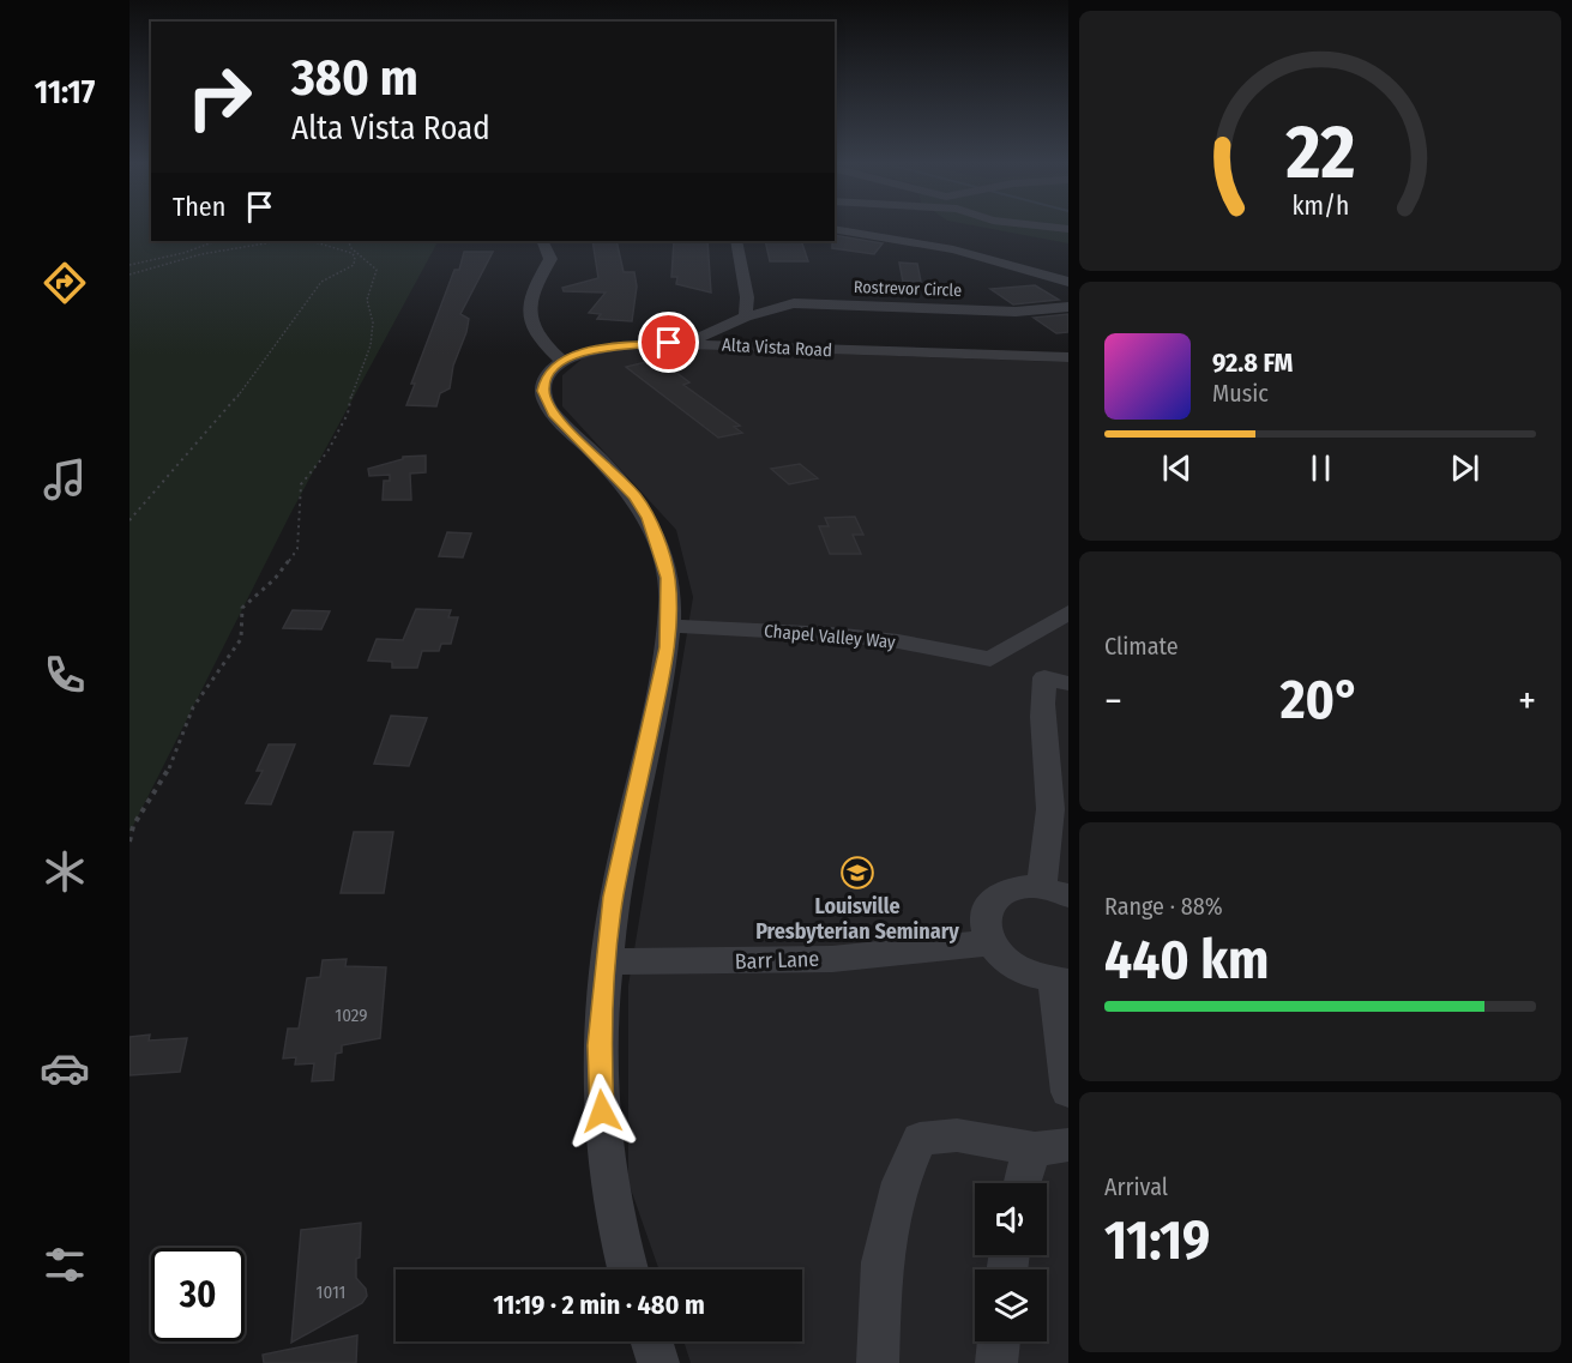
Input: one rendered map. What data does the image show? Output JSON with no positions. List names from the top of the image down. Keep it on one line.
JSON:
{"streets":{"street":["Rostrevor Circle","Alta Vista Road","Chapel Valley Way","Barr Lane"]},"crossings":[["Rostrevor Circle","Alta Vista Road"]],"places":{"school or university":["Louisville Presbyterian Seminary"]},"house_numbers":["1029","1011"],"page":{"tabs":"11:17","turn":["380 m","Alta Vista Road"],"then":"Then","song":["92.8 FM","Music"],"tile":["Climate",["Range · 88%","440 km"],["Arrival","11:19"]],"heat":["−","20°","+"],"limit":"30","trip":"11:19 · 2 min · 480 m","gauge":["22","km/h"]}}
